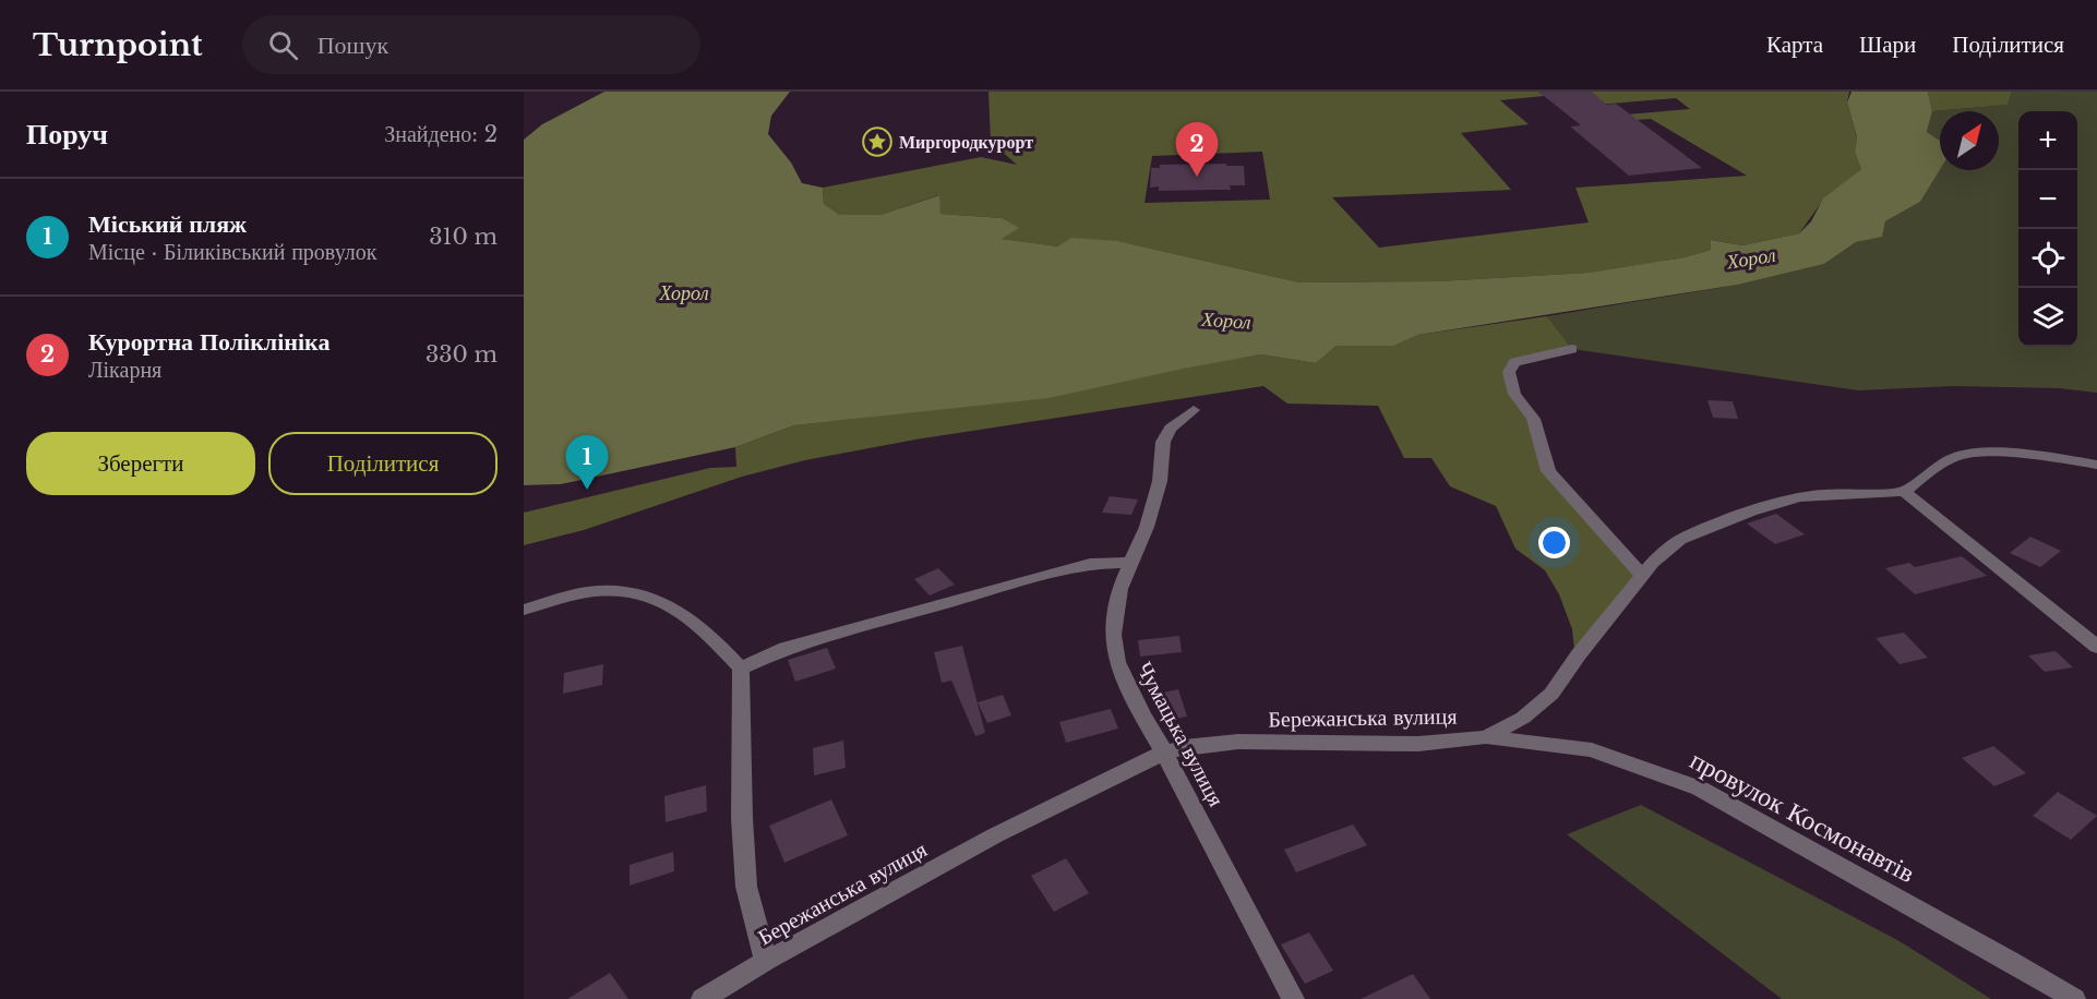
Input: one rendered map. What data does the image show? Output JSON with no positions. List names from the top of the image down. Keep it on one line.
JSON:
{"streets":{"street":["Бережанська вулиця","Чумацька вулиця","провулок Космонавтів"]},"crossings":[["Бережанська вулиця","Чумацька вулиця"],["Бережанська вулиця","провулок Космонавтів"]],"water":["Хорол"],"places":{"place":["Миргородкурорт"]},"north":"top right","page":{"header":"Turnpoint","search":"Пошук","nav":["Карта","Шари","Поділитися"],"heading":["Поруч","Знайдено: 2"],"map_buttons":["+","−"],"pins":["2","1"],"list":[{"mark":"1","name":"Міський пляж","note":"Місце · Біликівський провулок","value":"310 m"},{"mark":"2","name":"Курортна Поліклініка","note":"Лікарня","value":"330 m"}],"buttons":["Зберегти","Поділитися"]}}
